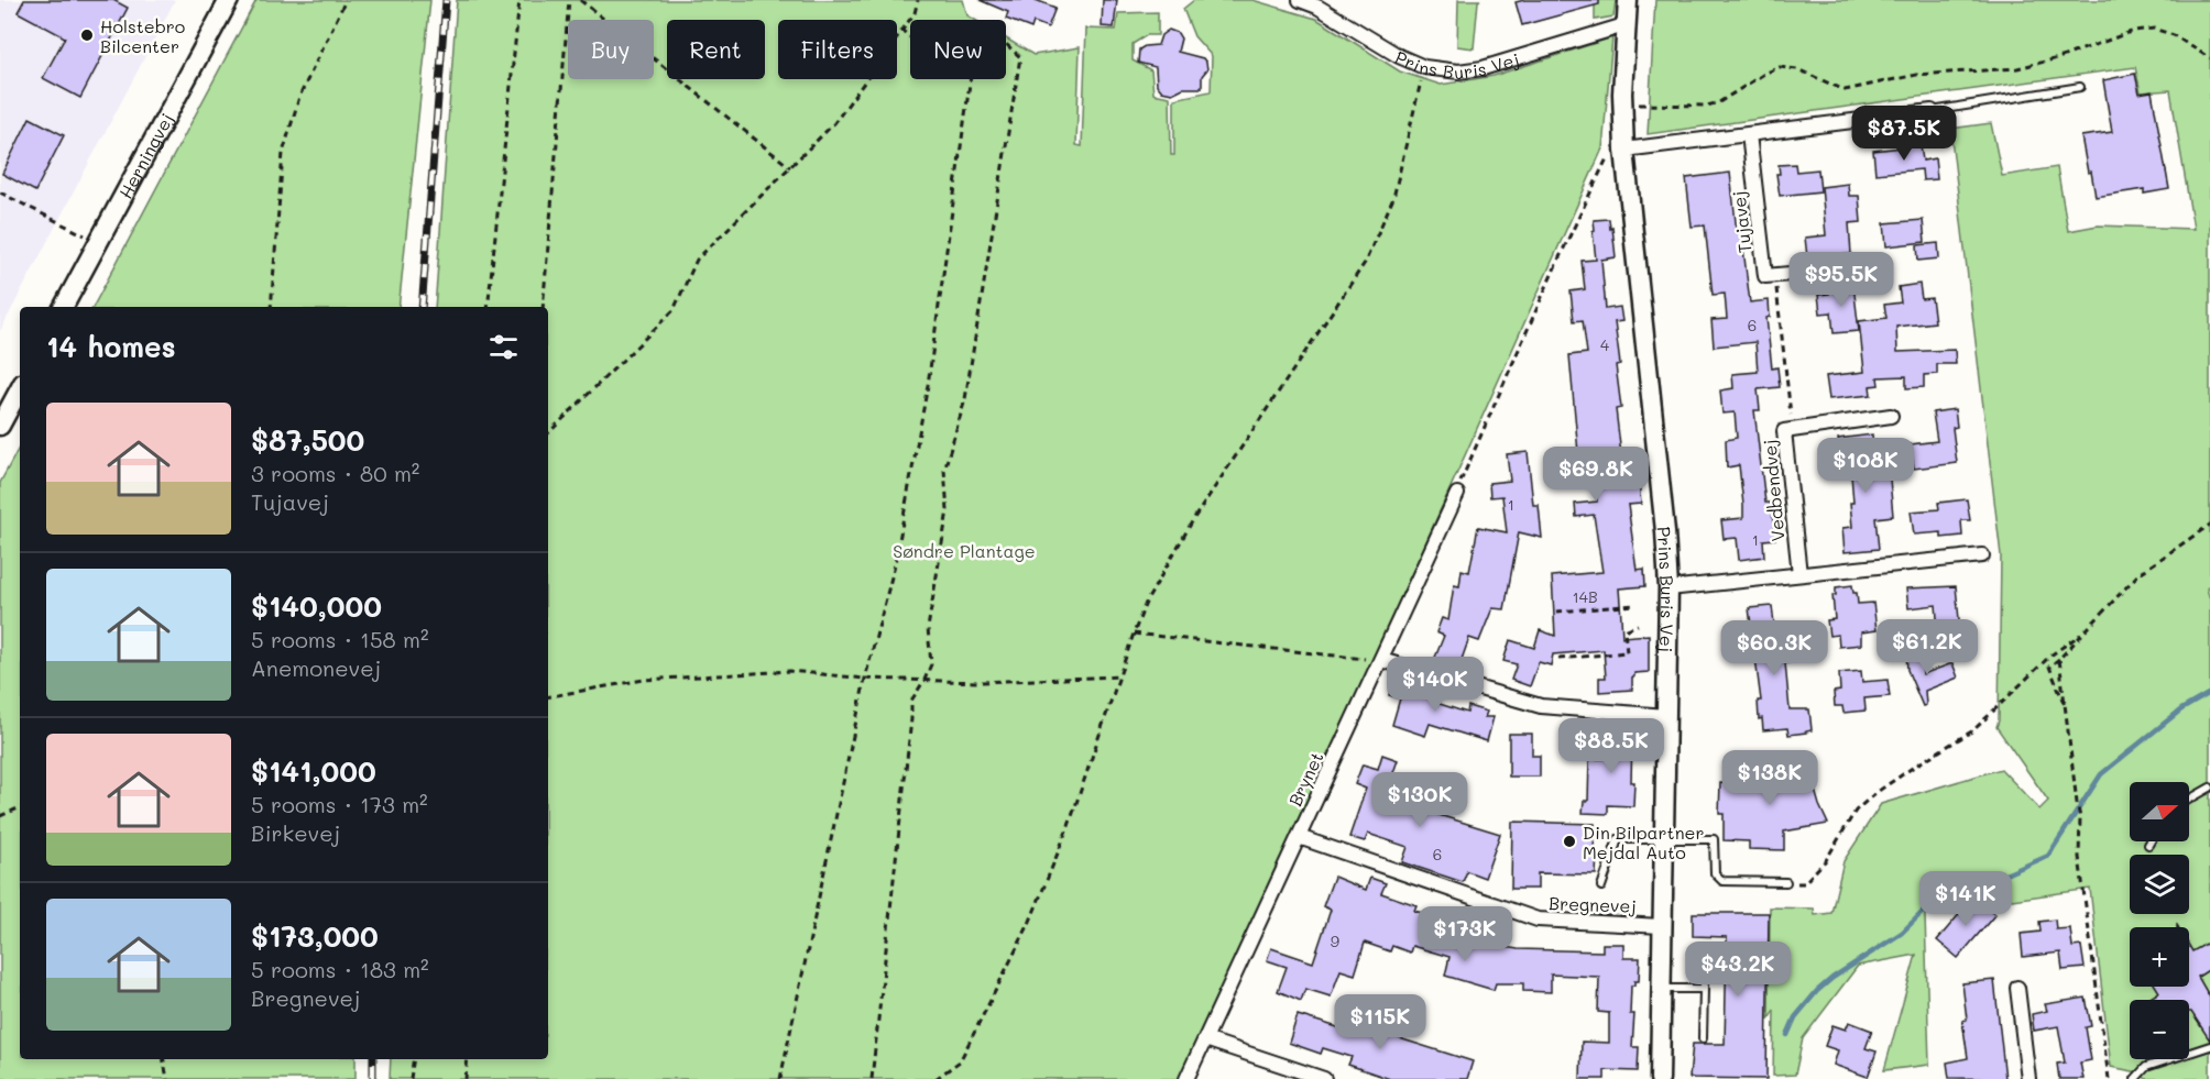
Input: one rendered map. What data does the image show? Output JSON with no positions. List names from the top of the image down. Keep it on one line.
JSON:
{"streets":{"street":["Prins Buris Vej","Herningvej","Tujavej","Vedbendvej","Brynet","Bregnevej"]},"crossings":[["Prins Buris Vej","Bregnevej"],["Brynet","Bregnevej"]],"parks":["Søndre Plantage"],"places":["Holstebro Bilcenter","Din Bilpartner Mejdal Auto"],"house_numbers":["6","4","1","1","14B","6","9"],"north":"right","page":{"chip":["Buy","Rent","Filters","New"],"price":["$87.5K","$95.5K","$108K","$69.8K","$61.2K","$60.3K","$140K","$88.5K","$138K","$130K","$141K","$173K","$43.2K","$115K"],"heading":"14 homes","list":[{"name":"$87,500","note":"3 rooms · 80 m² · Tujavej"},{"name":"$140,000","note":"5 rooms · 158 m² · Anemonevej"},{"name":"$141,000","note":"5 rooms · 173 m² · Birkevej"},{"name":"$173,000","note":"5 rooms · 183 m² · Bregnevej"}],"map_buttons":["+","−"]}}
